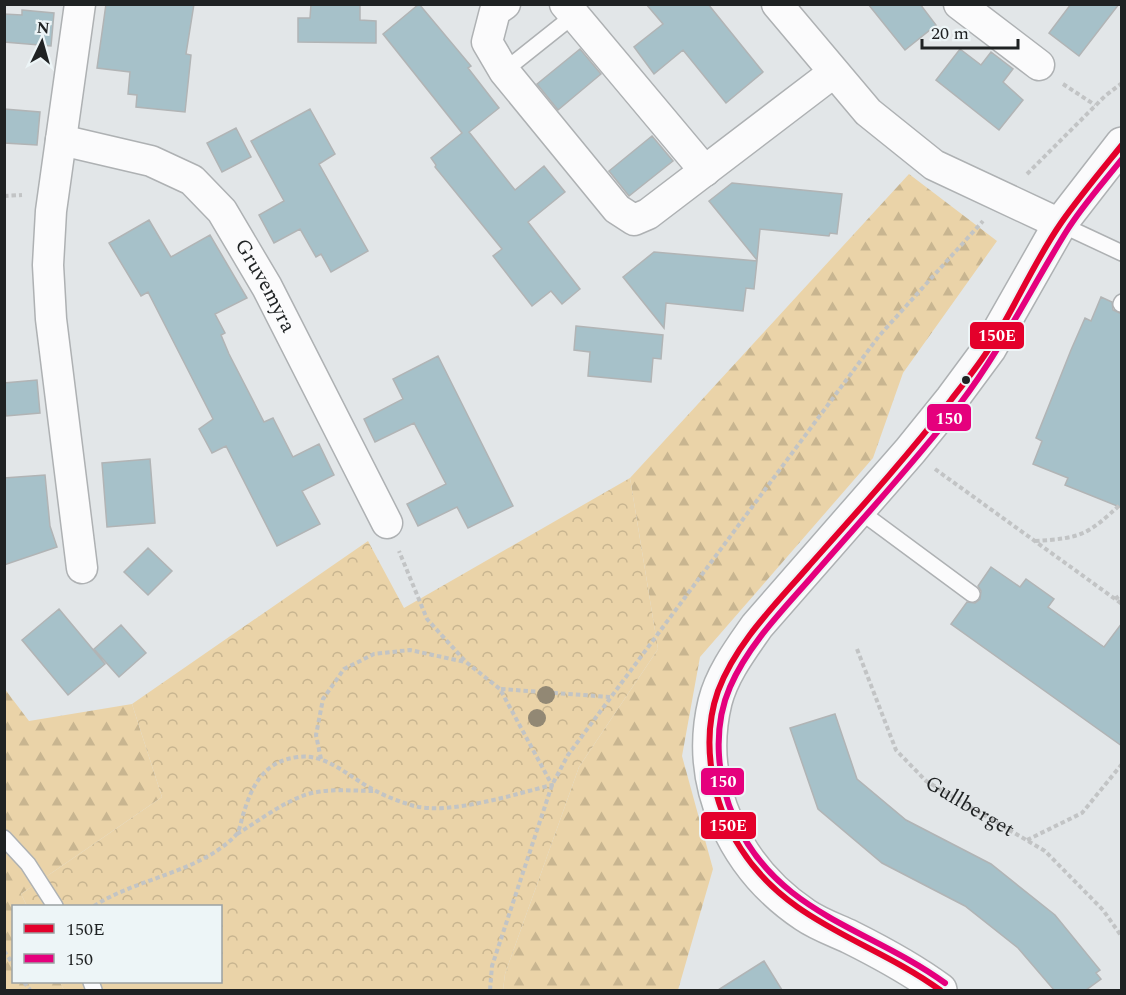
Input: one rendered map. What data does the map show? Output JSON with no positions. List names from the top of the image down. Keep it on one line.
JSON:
{"streets":{"street":["Gruvemyra"],"path":["Gullberget"]},"lines":["transit line 150E","transit line 150"],"legend":["150E","150"],"scale_bar":"20 m","north":"top"}
